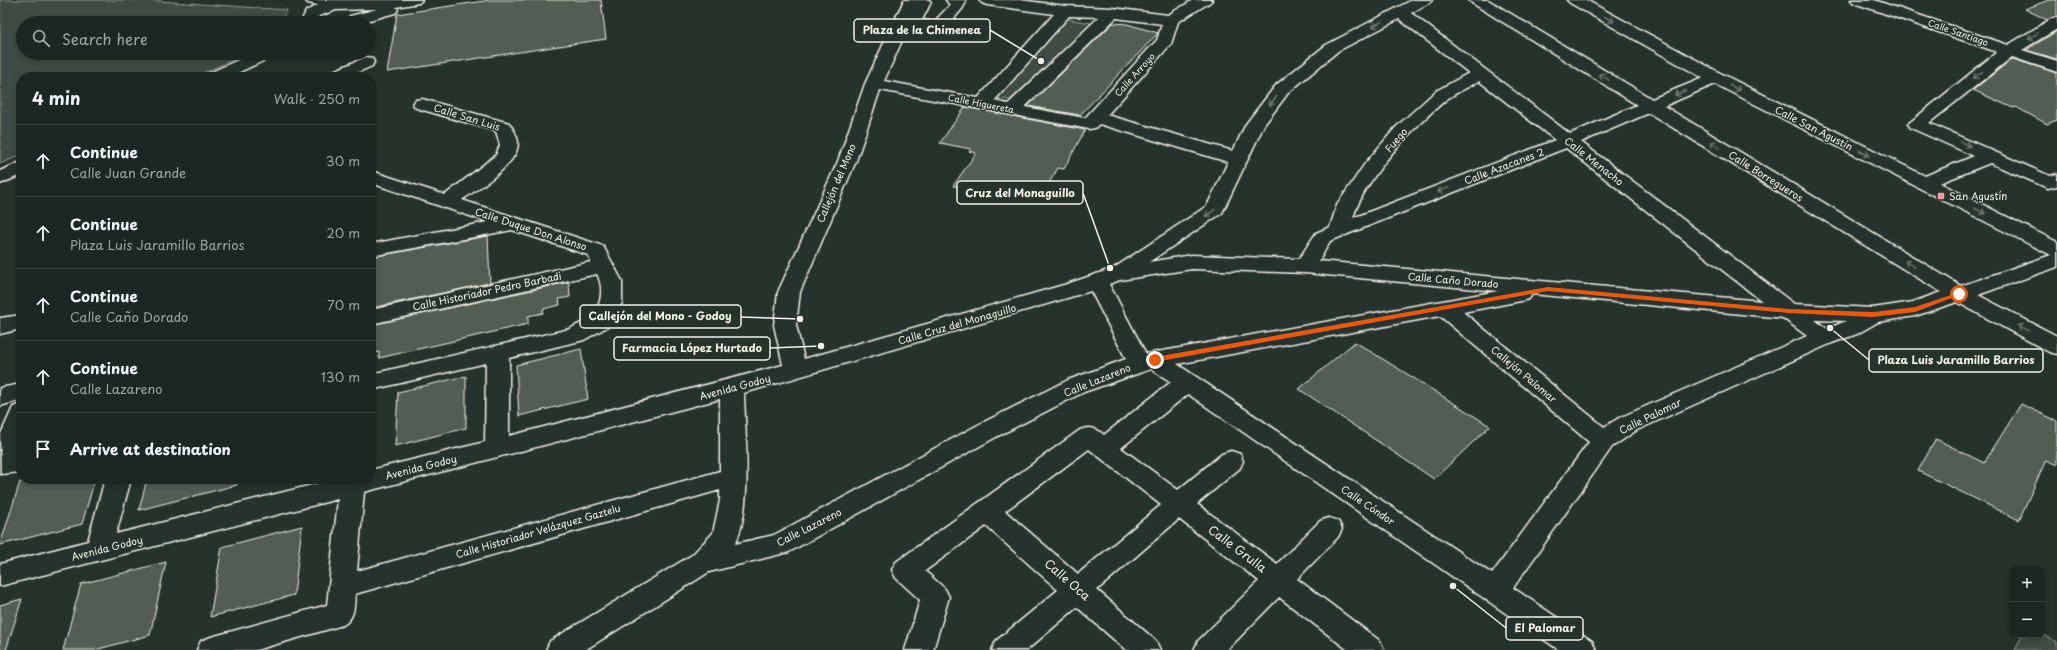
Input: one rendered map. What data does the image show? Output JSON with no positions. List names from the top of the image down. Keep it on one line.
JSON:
{"streets":{"street":["Calle Santiago","Calle Arroyo","Calle Higuereta","Calle San Luis","Calle San Agustín","Fuego","Calle Menacho","Calle Azacanes 2","Calle Borregueros","Callejón del Mono","Calle Duque Don Alonso","Calle Caño Dorado","Calle Historiador Pedro Barbadi","Calle Cruz del Monaguillo","Callejón Palomar","Calle Lazareno","Avenida Godoy","Calle Palomar","Calle Cóndor","Calle Historiador Velázquez Gaztelu","Calle Grulla","Calle Oca"]},"crossings":[["Calle Arroyo","Calle Higuereta"],["Calle Higuereta","Callejón del Mono"],["Calle San Luis","Calle Duque Don Alonso"],["Calle San Agustín","Calle Azacanes 2"],["Fuego","Calle Menacho"],["Fuego","Calle Azacanes 2"],["Calle Menacho","Calle Azacanes 2"],["Calle Menacho","Calle Caño Dorado"],["Calle Menacho","Calle Palomar"],["Calle Azacanes 2","Calle Borregueros"],["Calle Azacanes 2","Calle Caño Dorado"],["Callejón del Mono","Calle Cruz del Monaguillo"],["Callejón del Mono","Avenida Godoy"],["Calle Duque Don Alonso","Calle Historiador Pedro Barbadi"],["Calle Caño Dorado","Calle Cruz del Monaguillo"],["Calle Caño Dorado","Calle Lazareno"],["Calle Caño Dorado","Calle Palomar"],["Calle Cruz del Monaguillo","Avenida Godoy"],["Callejón Palomar","Calle Lazareno"],["Callejón Palomar","Calle Palomar"],["Calle Lazareno","Calle Cóndor"],["Calle Palomar","Calle Cóndor"],["Calle Grulla","Calle Oca"]],"one_way":["Calle San Agustín","Calle Borregueros"],"places":{"other":["Plaza de la Chimenea","Cruz del Monaguillo","Callejón del Mono - Godoy","Plaza Luis Jaramillo Barrios","Farmacia López Hurtado","El Palomar"],"transit":["San Agustín"]},"page":{"search":"Search here","heading":["4 min","Walk · 250 m"],"list":[["Continue","Calle Juan Grande","30 m"],["Continue","Plaza Luis Jaramillo Barrios","20 m"],["Continue","Calle Caño Dorado","70 m"],["Continue","Calle Lazareno","130 m"],"Arrive at destination"],"map_buttons":["+","−"]}}
